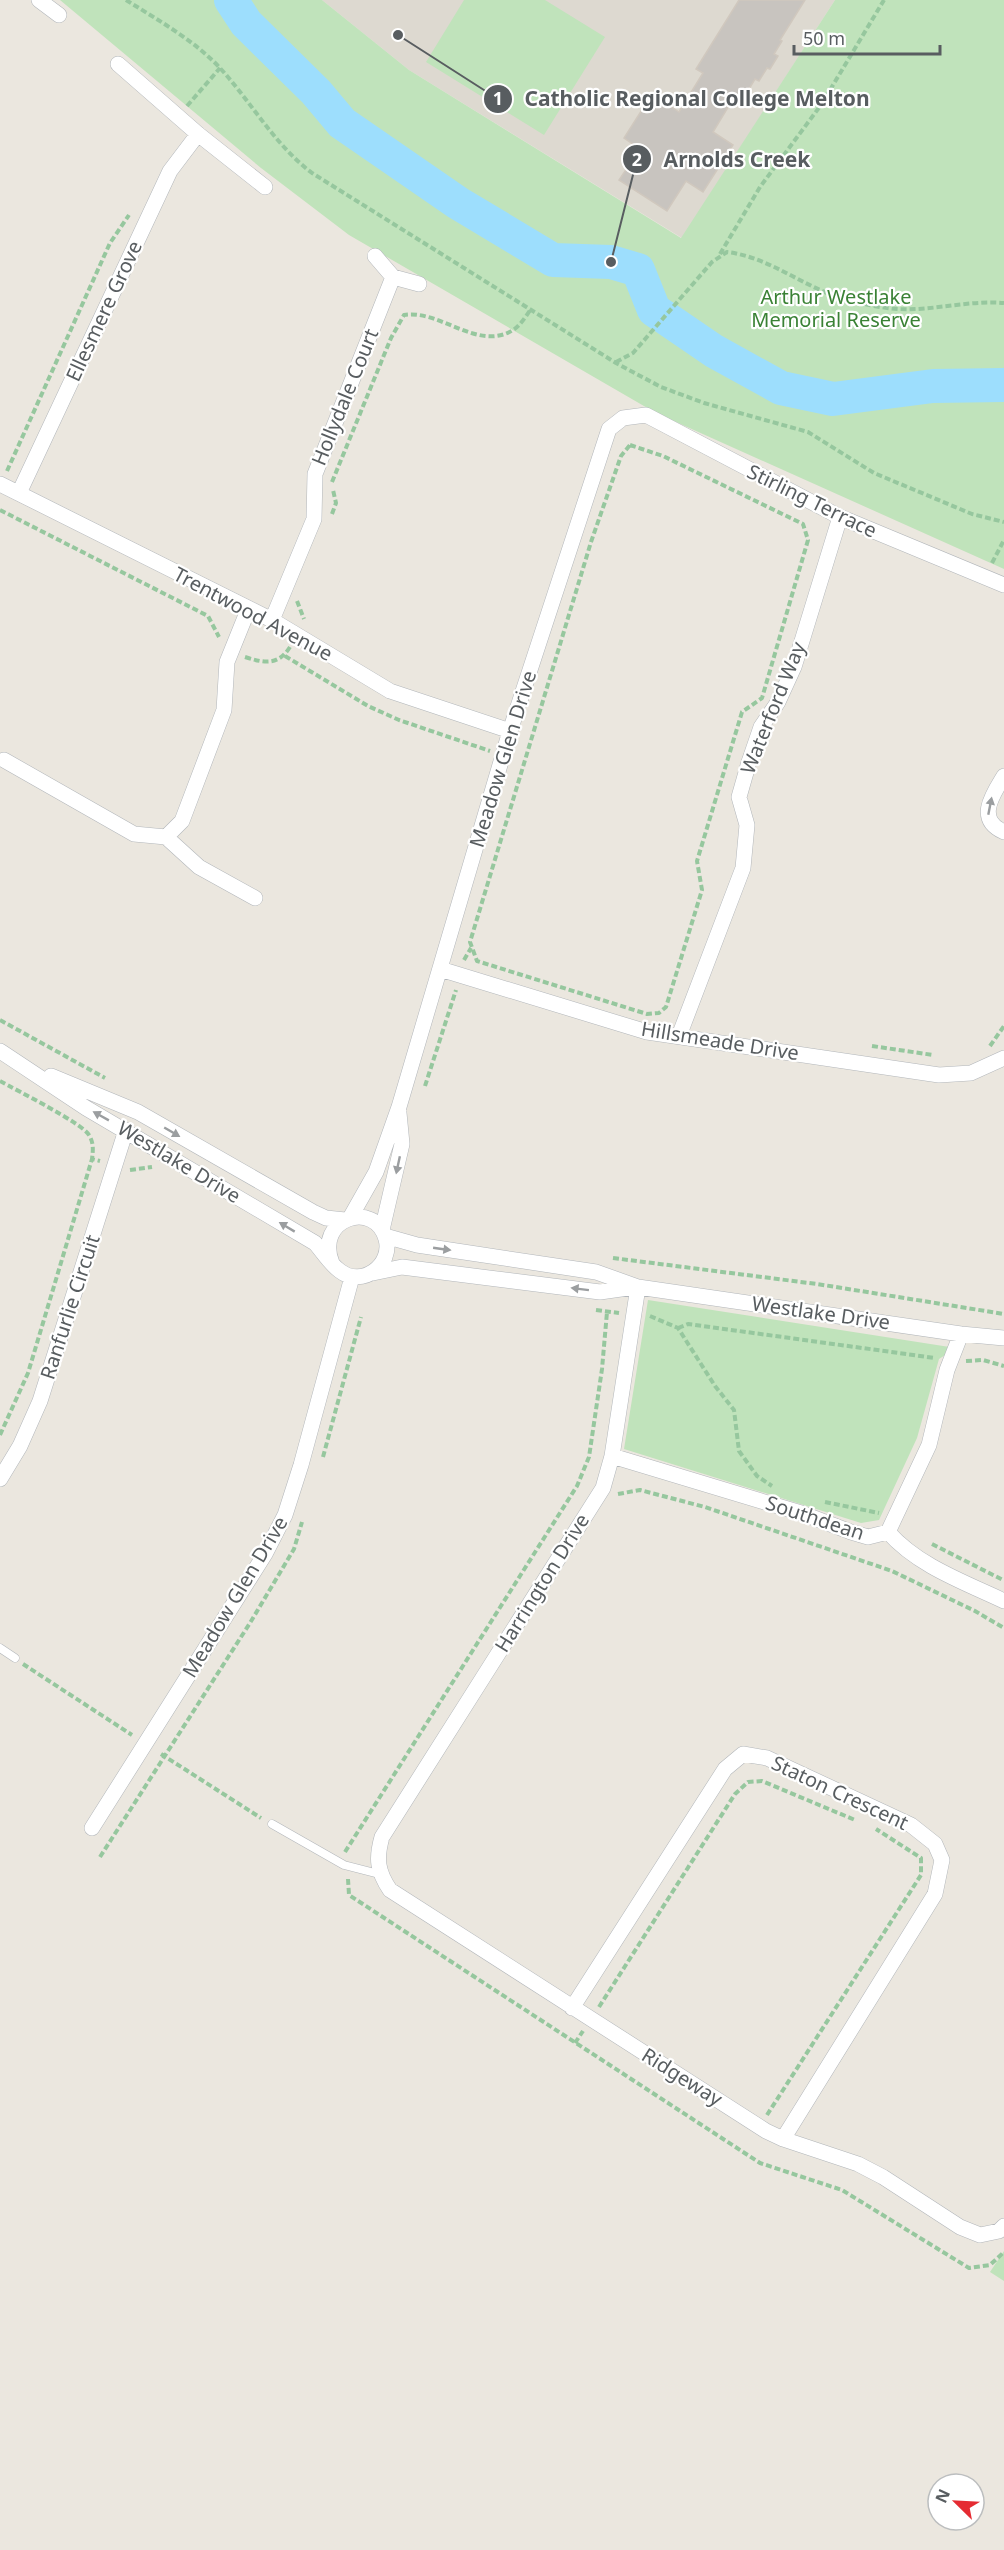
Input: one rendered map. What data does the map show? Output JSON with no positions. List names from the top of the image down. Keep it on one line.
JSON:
{"streets":{"street":["Ellesmere Grove","Hollydale Court","Stirling Terrace","Trentwood Avenue","Waterford Way","Meadow Glen Drive","Hillsmeade Drive","Westlake Drive","Ranfurlie Circuit","Southdean","Harrington Drive","Staton Crescent","Ridgeway"]},"crossings":[["Ellesmere Grove","Trentwood Avenue"],["Hollydale Court","Trentwood Avenue"],["Stirling Terrace","Waterford Way"],["Stirling Terrace","Meadow Glen Drive"],["Trentwood Avenue","Meadow Glen Drive"],["Waterford Way","Hillsmeade Drive"],["Meadow Glen Drive","Hillsmeade Drive"],["Meadow Glen Drive","Westlake Drive"],["Westlake Drive","Ranfurlie Circuit"],["Westlake Drive","Harrington Drive"],["Southdean","Harrington Drive"],["Harrington Drive","Ridgeway"],["Staton Crescent","Ridgeway"]],"parks":["Arthur Westlake Memorial Reserve"],"places":["Catholic Regional College Melton","Arnolds Creek"],"scale_bar":"50 m","north":"top left"}
